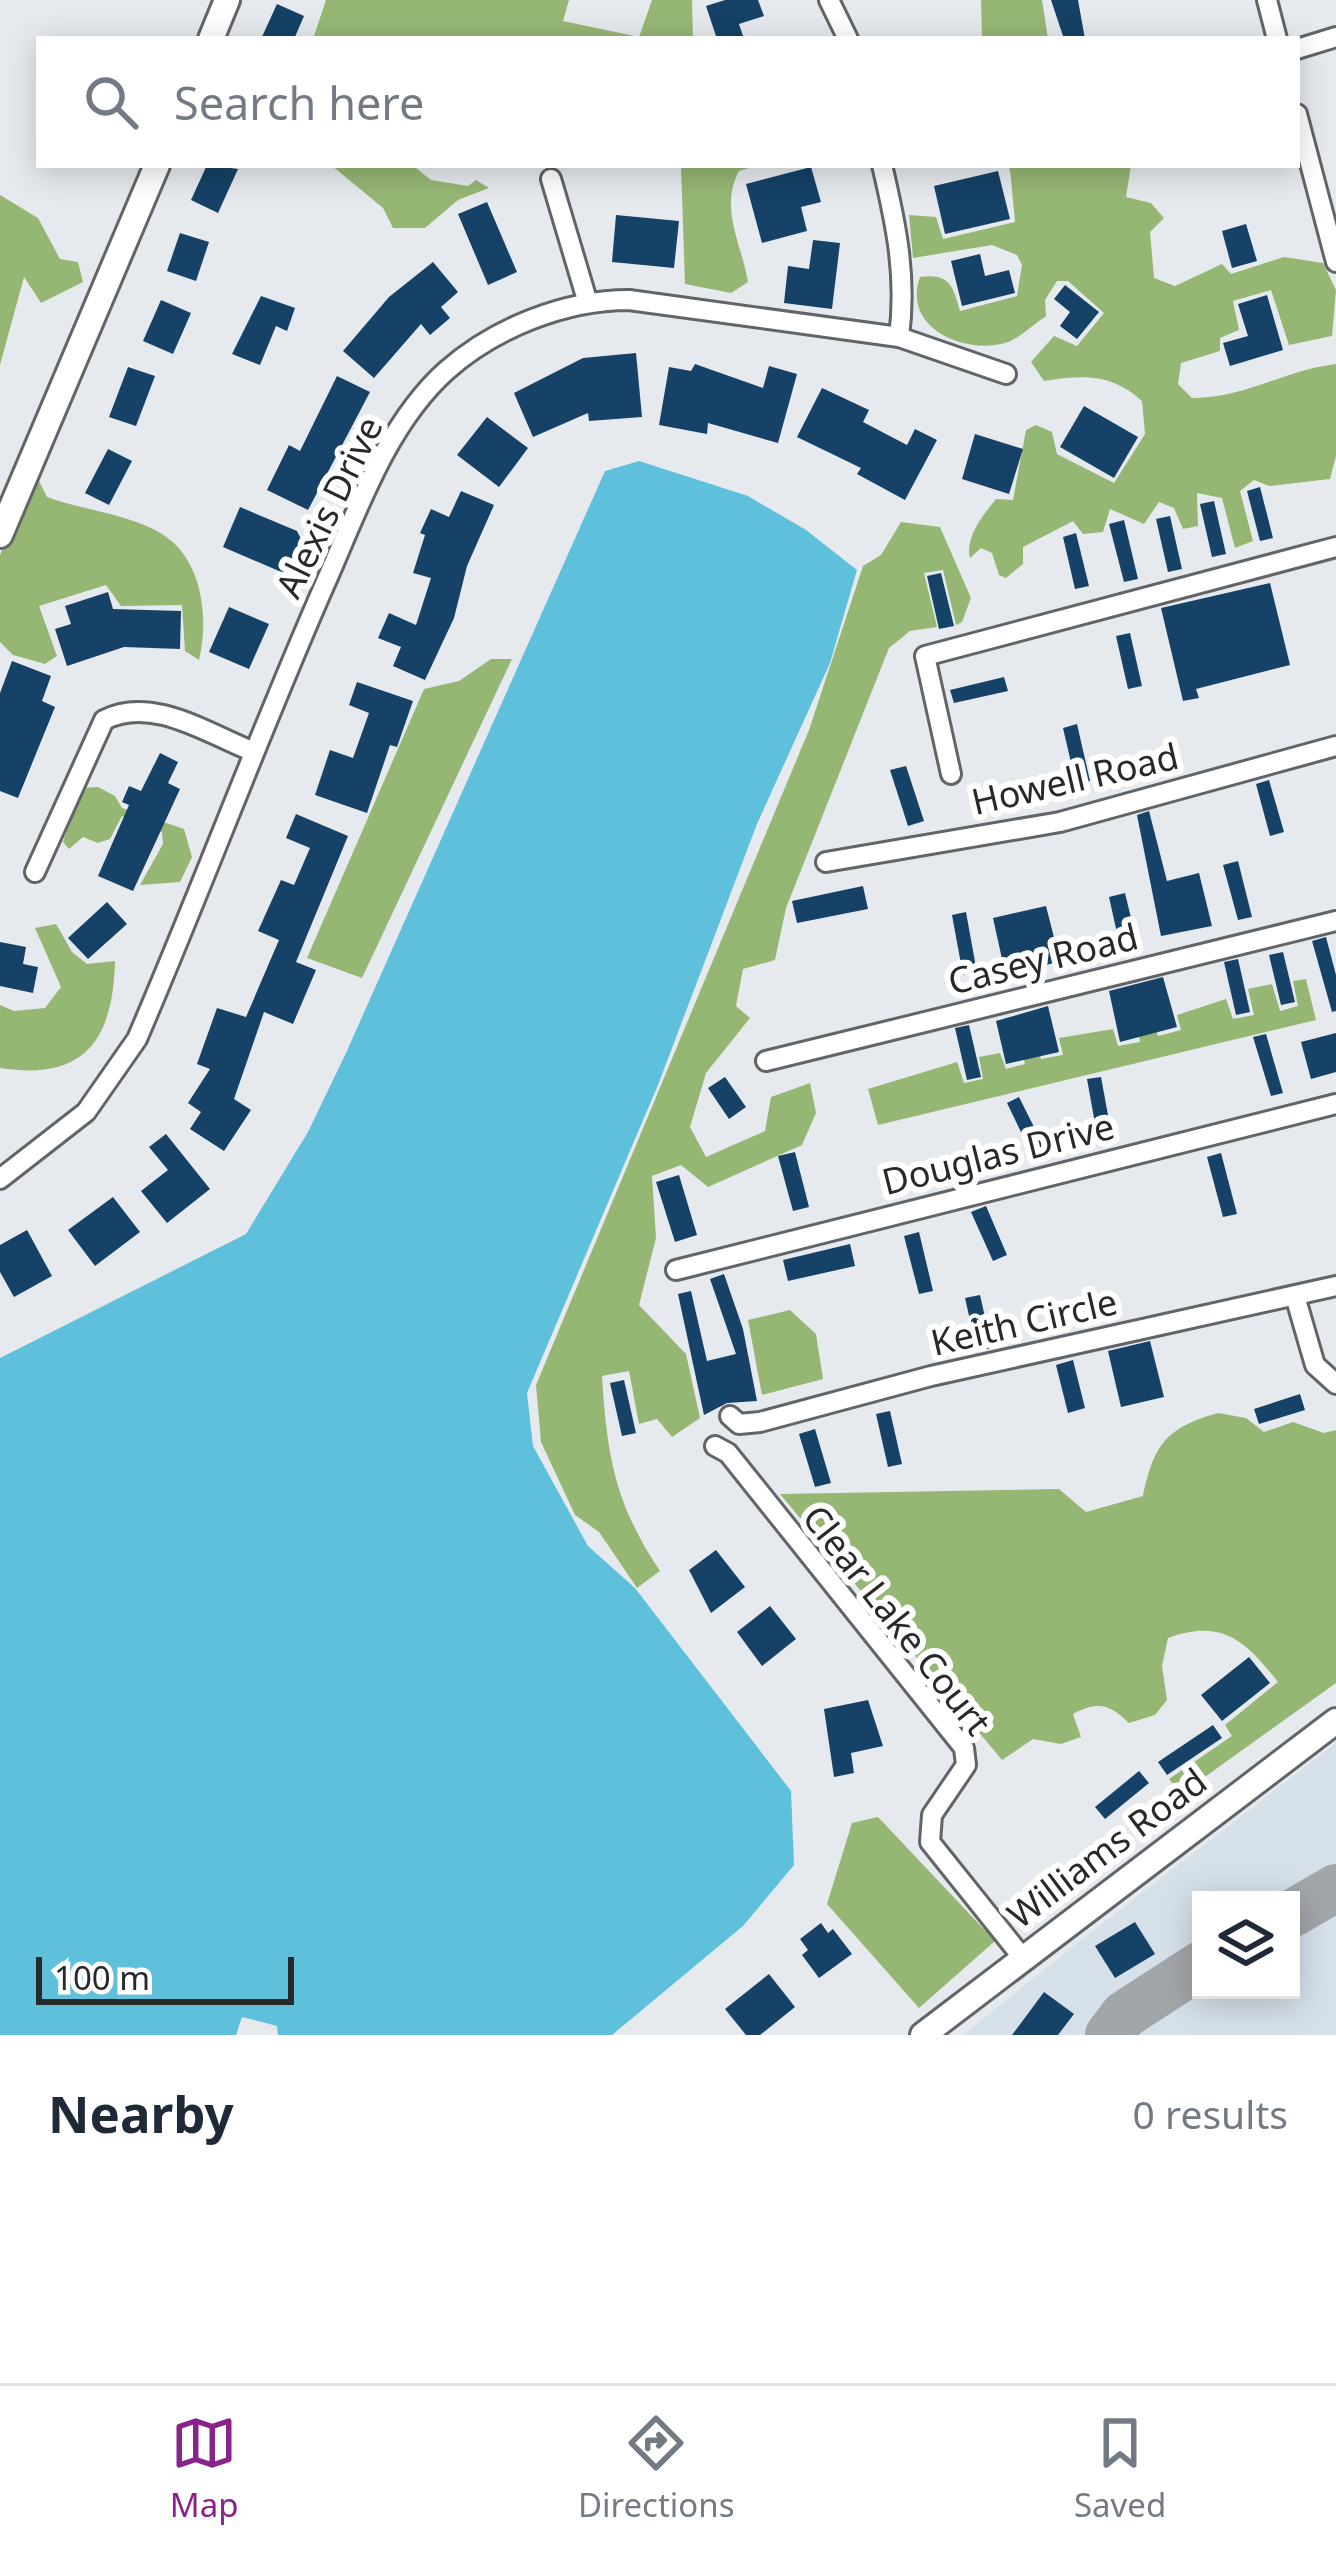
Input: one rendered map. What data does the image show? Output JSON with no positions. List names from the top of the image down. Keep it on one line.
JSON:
{"streets":{"street":["Alexis Drive","Howell Road","Casey Road","Douglas Drive","Keith Circle","Clear Lake Court","Williams Road"]},"crossings":[["Clear Lake Court","Williams Road"]],"scale_bar":"100 m","page":{"search":"Search here","scale":"100 m","heading":["Nearby","0 results"],"nav":["Map","Directions","Saved"]}}
